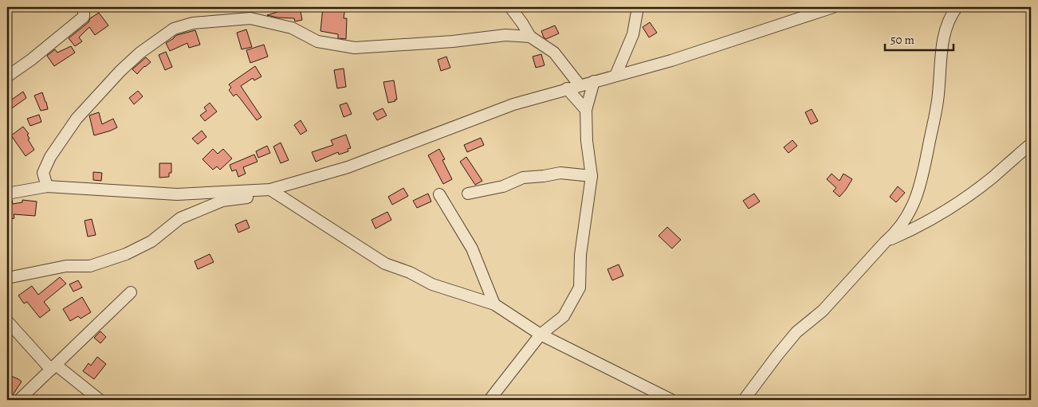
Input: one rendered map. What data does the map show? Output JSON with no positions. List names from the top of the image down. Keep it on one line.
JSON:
{"scale_bar":"50 m"}
